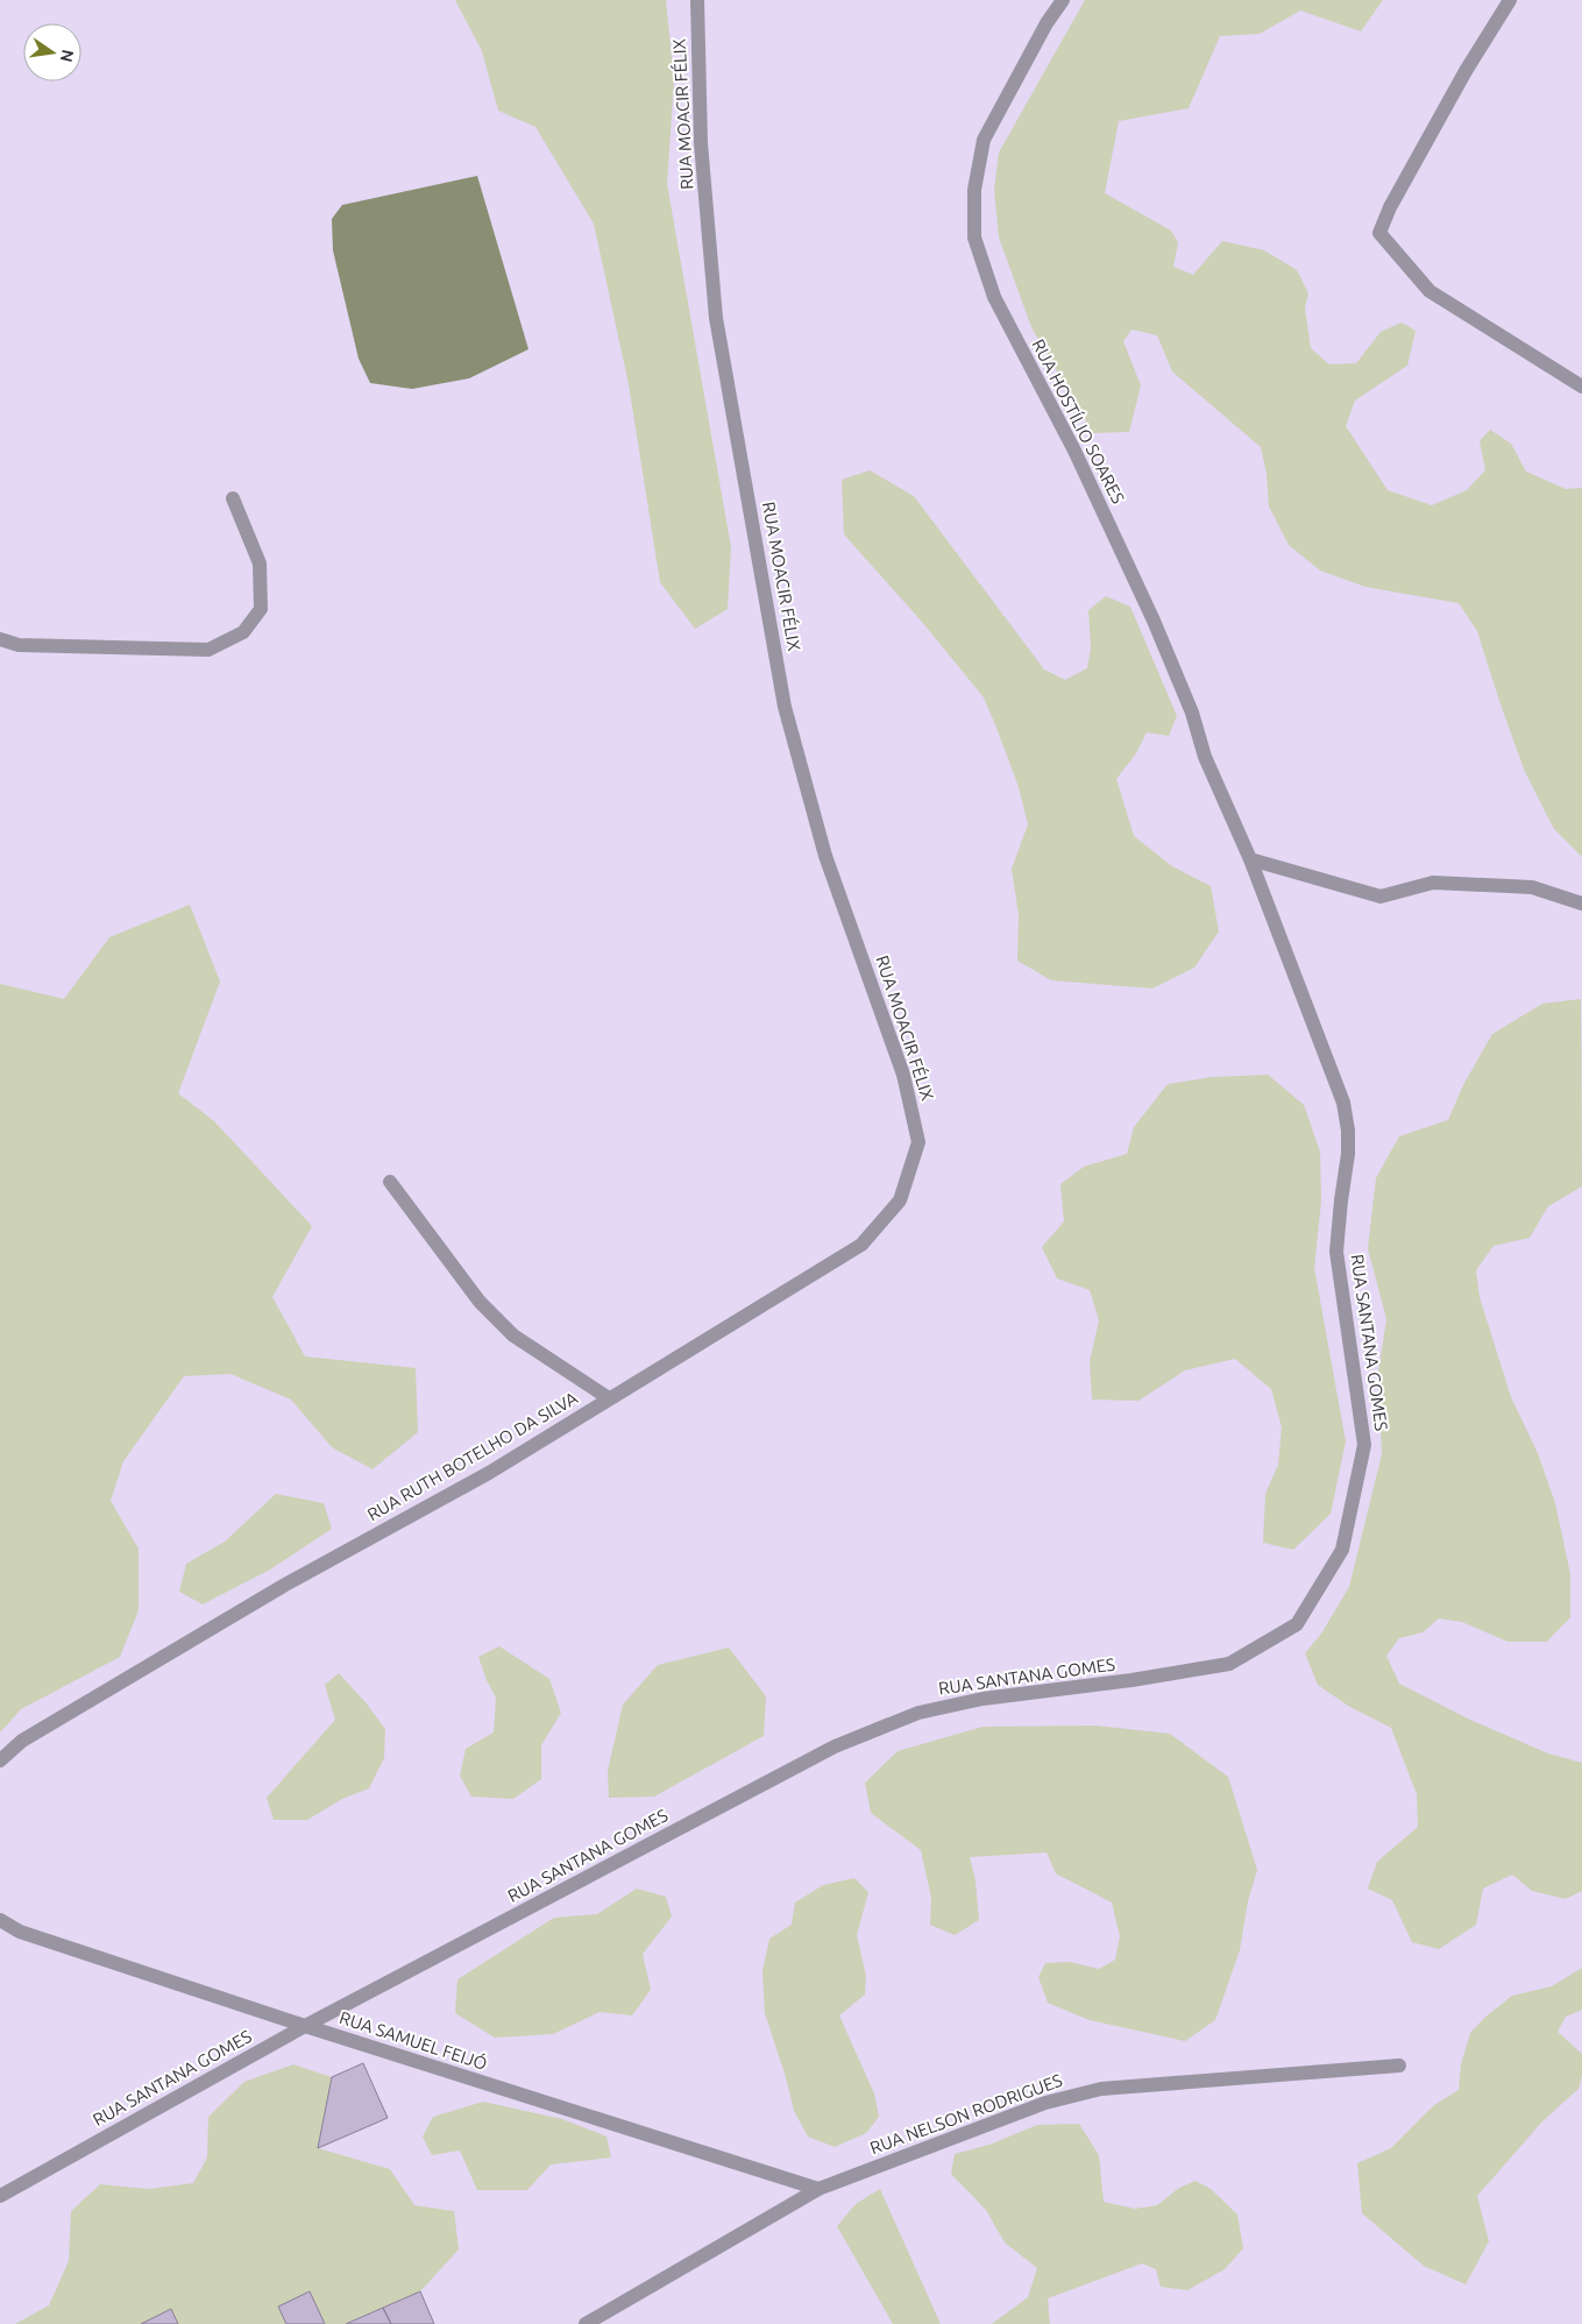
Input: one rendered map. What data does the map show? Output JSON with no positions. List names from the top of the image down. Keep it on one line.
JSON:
{"streets":{"street":["RUA MOACIR FÉLIX","RUA HOSTÍLIO SOARES","RUA SANTANA GOMES","RUA RUTH BOTELHO DA SILVA","RUA SAMUEL FEIJÓ","RUA NELSON RODRIGUES"]},"crossings":[["RUA MOACIR FÉLIX","RUA RUTH BOTELHO DA SILVA"],["RUA HOSTÍLIO SOARES","RUA SANTANA GOMES"],["RUA SANTANA GOMES","RUA SAMUEL FEIJÓ"],["RUA SAMUEL FEIJÓ","RUA NELSON RODRIGUES"]],"north":"right"}
